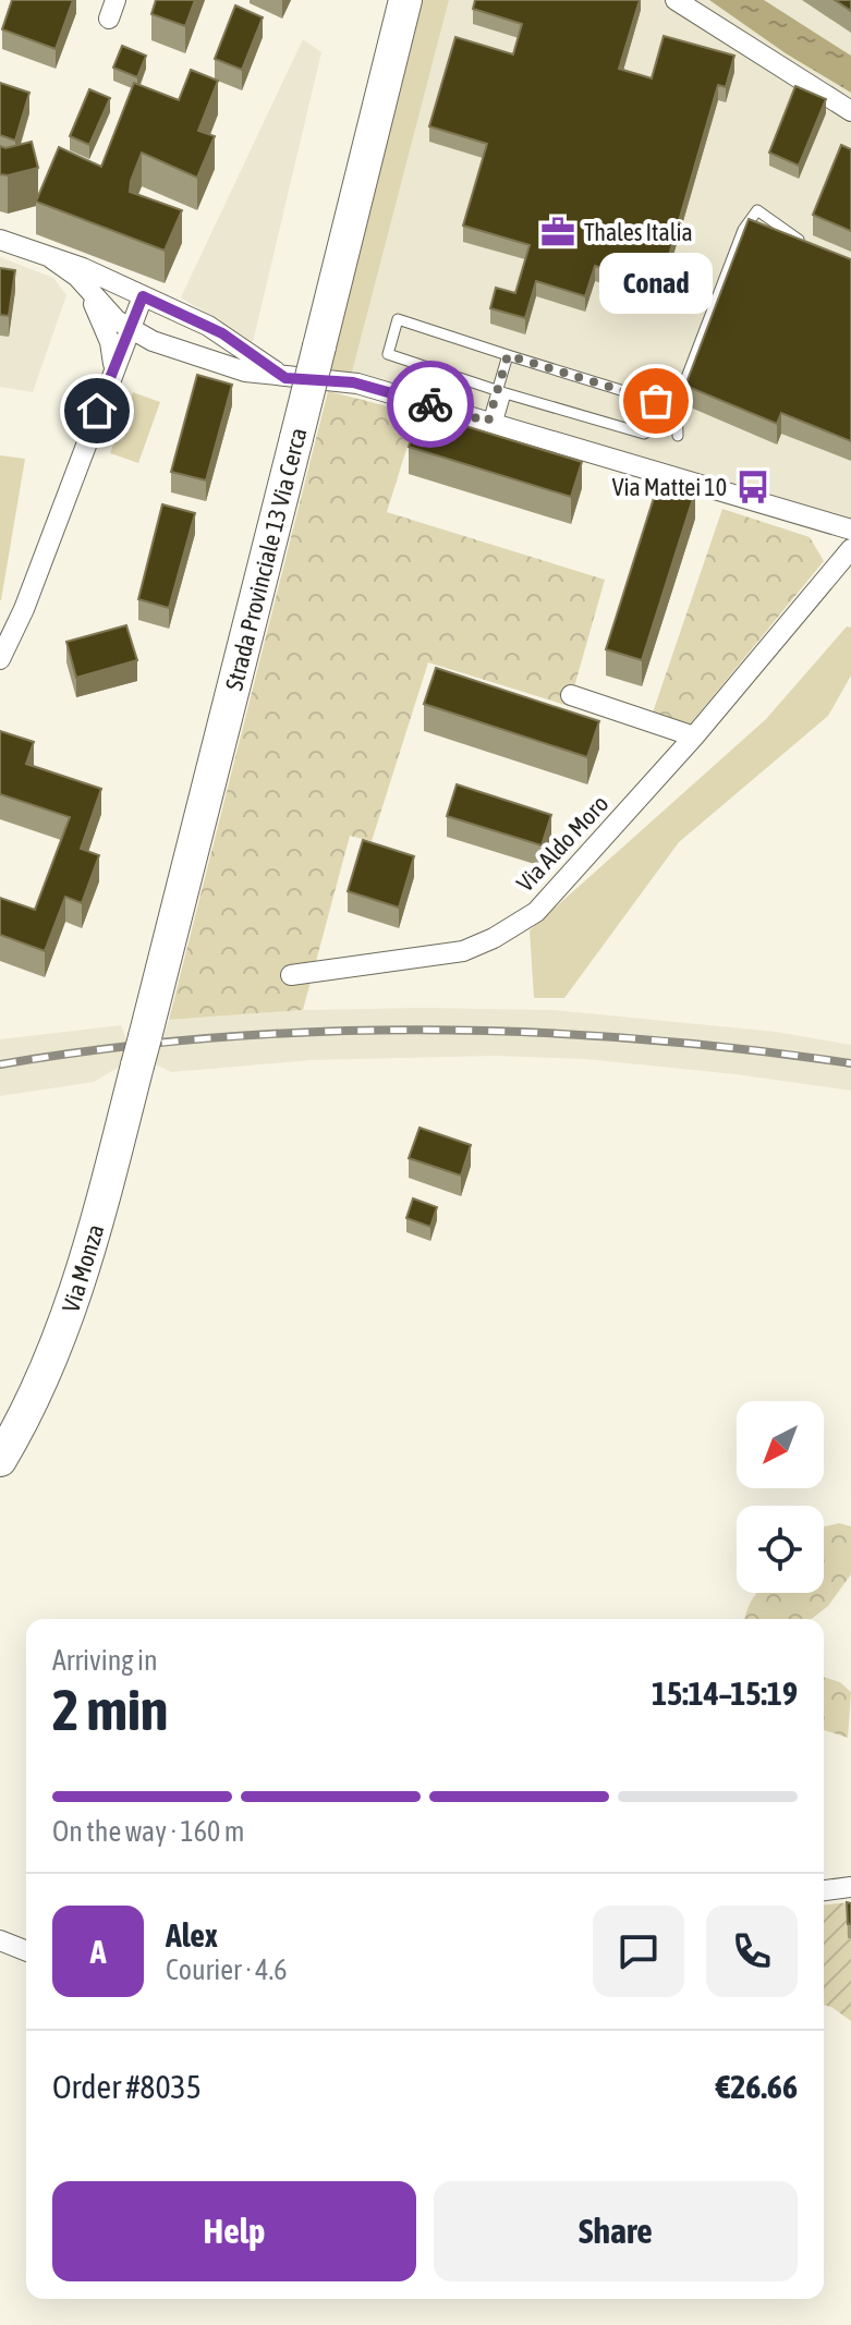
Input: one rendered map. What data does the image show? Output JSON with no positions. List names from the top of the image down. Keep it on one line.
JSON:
{"streets":{"main road":["Strada Provinciale 13 Via Cerca","Via Monza"],"street":["Via Aldo Moro"]},"crossings":[["Strada Provinciale 13 Via Cerca","Via Monza"]],"places":{"office":["Thales Italia"],"other":["Conad"],"bus stop":["Via Mattei 10"]},"north":"bottom left","page":{"bubble":"Conad","heading":["2 min","Arriving in","15:14–15:19"],"panel":["Alex","Courier · 4.6","Order #8035","€26.66"],"bar":"On the way · 160 m","round":"A","buttons":["Help","Share"]}}
